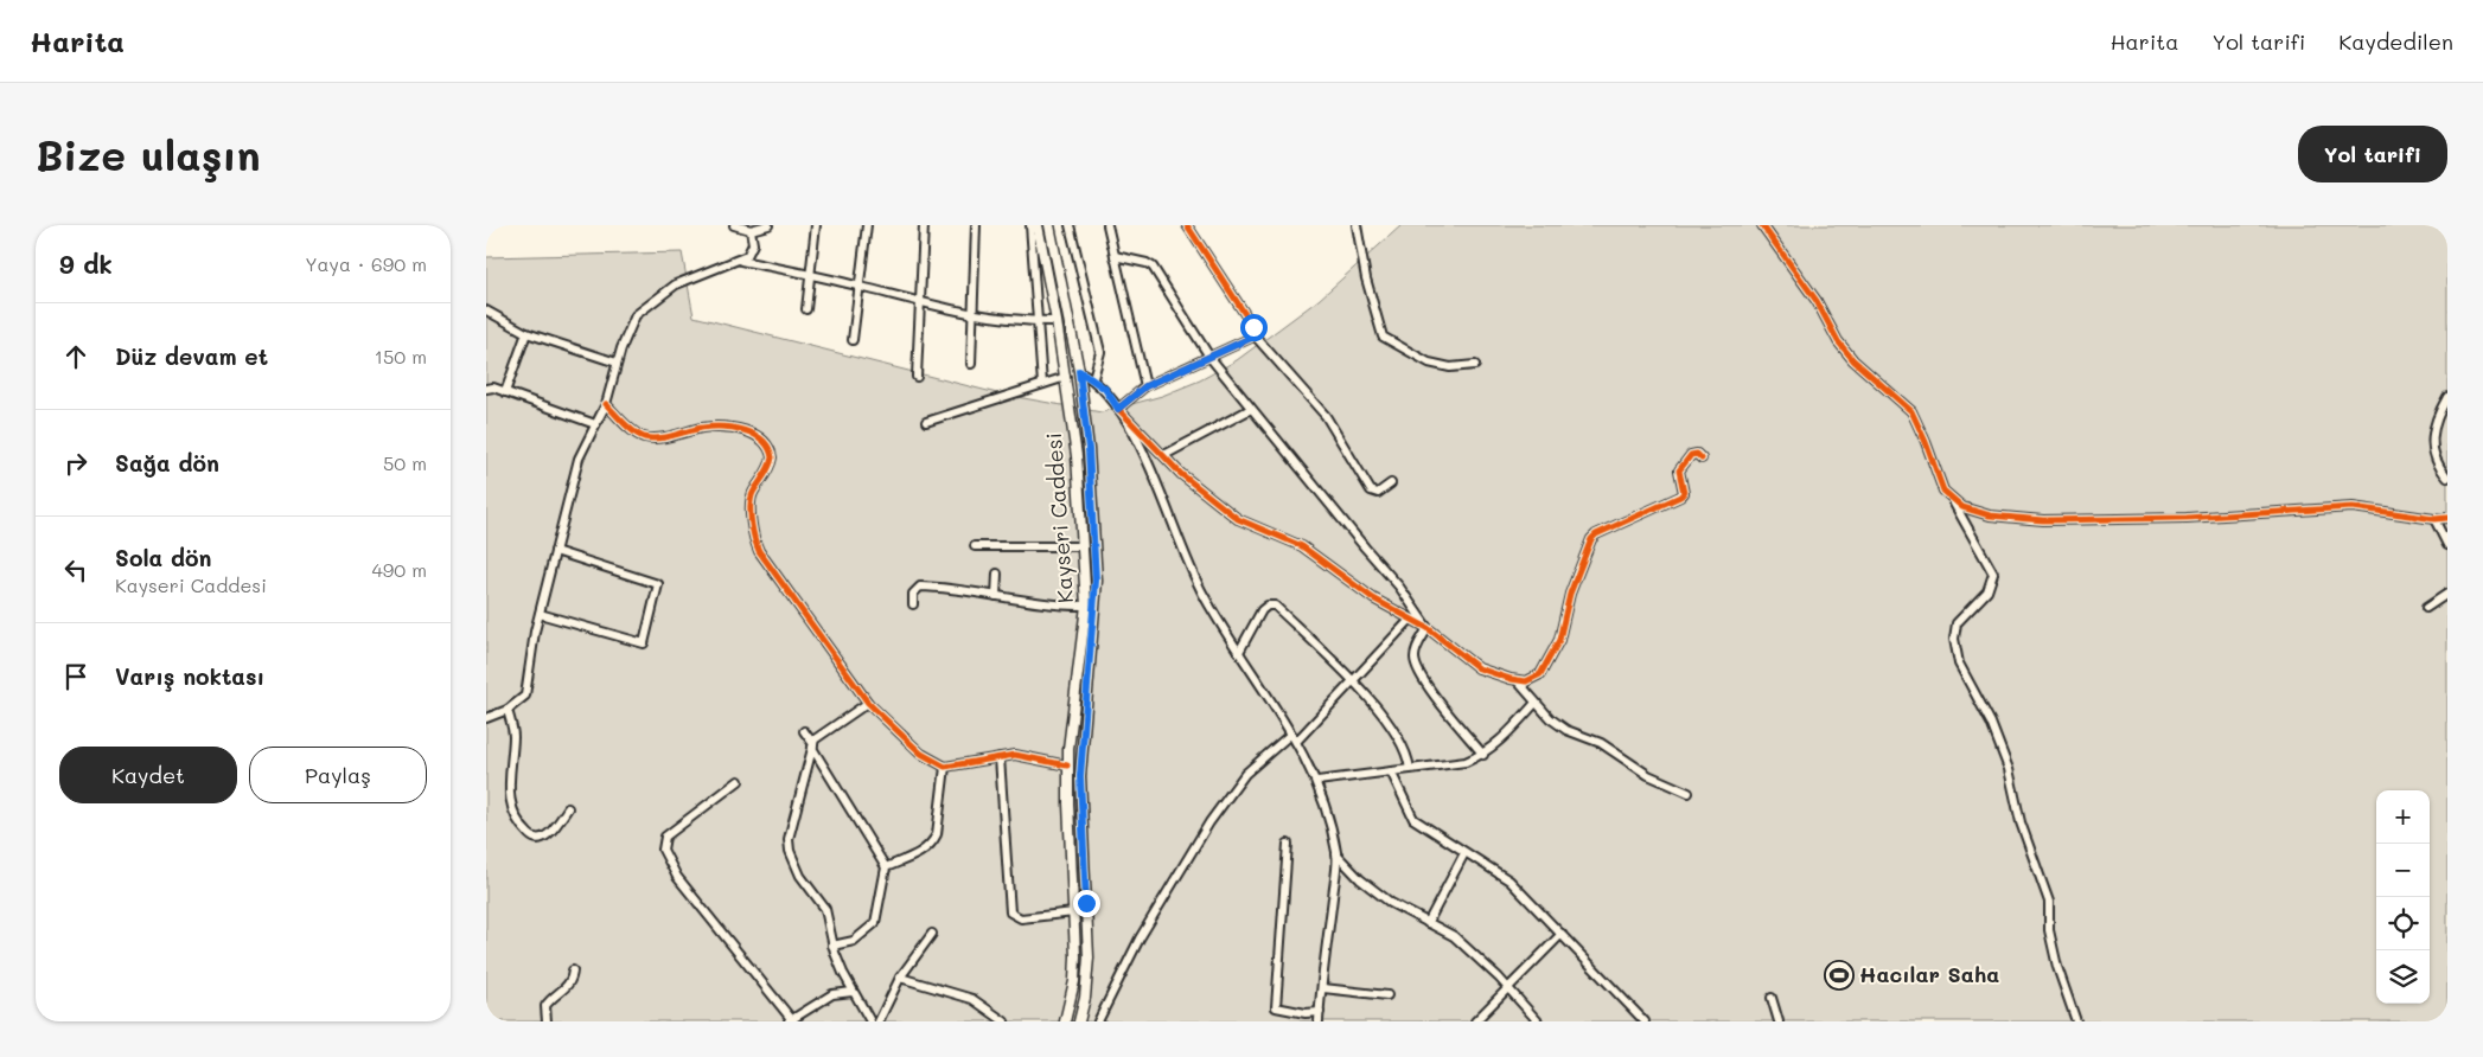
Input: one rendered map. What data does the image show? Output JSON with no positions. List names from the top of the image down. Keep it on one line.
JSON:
{"streets":{"main road":["Kayseri Caddesi"]},"places":{"sports":["Hacılar Saha"]},"page":{"header":"Harita","nav":["Harita","Yol tarifi","Kaydedilen"],"buttons":["Yol tarifi",["Kaydet","Paylaş"]],"title":"Bize ulaşın","heading":["9 dk","Yaya · 690 m"],"list":[["Düz devam et","150 m"],["Sağa dön","50 m"],["Sola dön","Kayseri Caddesi","490 m"],"Varış noktası"],"map_buttons":["+","−"]}}
